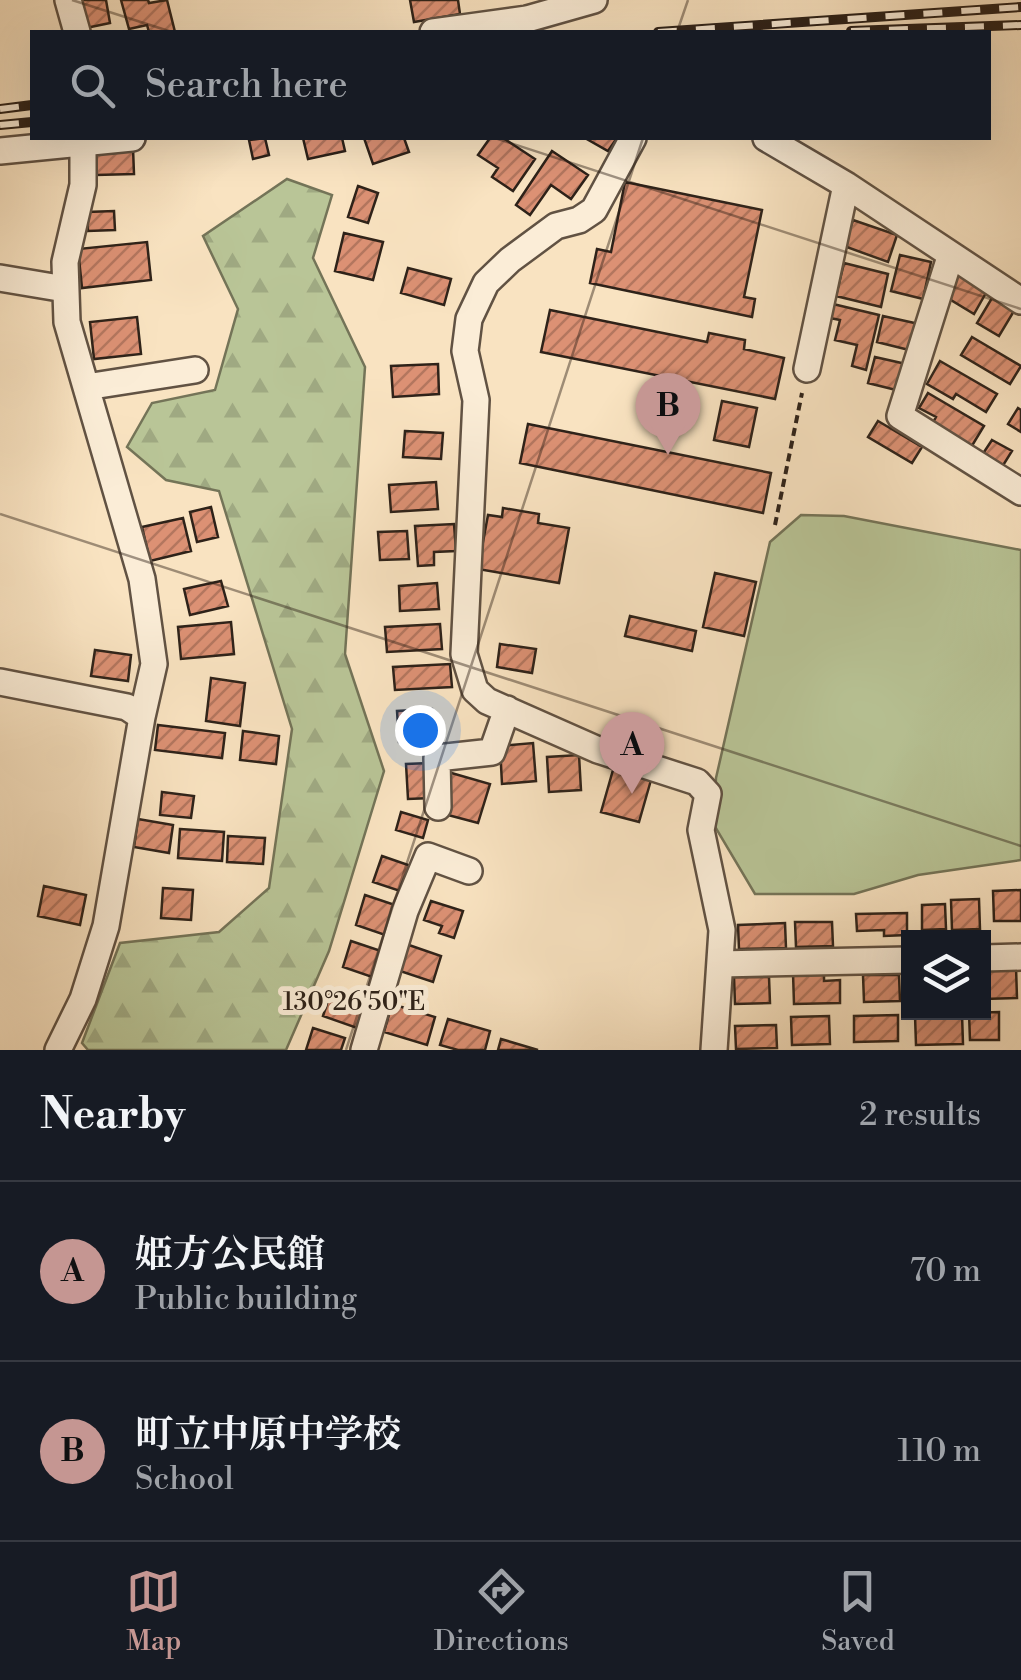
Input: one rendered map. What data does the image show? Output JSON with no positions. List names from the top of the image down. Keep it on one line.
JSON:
{"page":{"search":"Search here","pins":["B","A"],"heading":["Nearby","2 results"],"list":[{"mark":"A","name":"姫方公民館","note":"Public building","value":"70 m"},{"mark":"B","name":"町立中原中学校","note":"School","value":"110 m"}],"nav":["Map","Directions","Saved"]},"coordinates":["130°26'50\"E"]}
